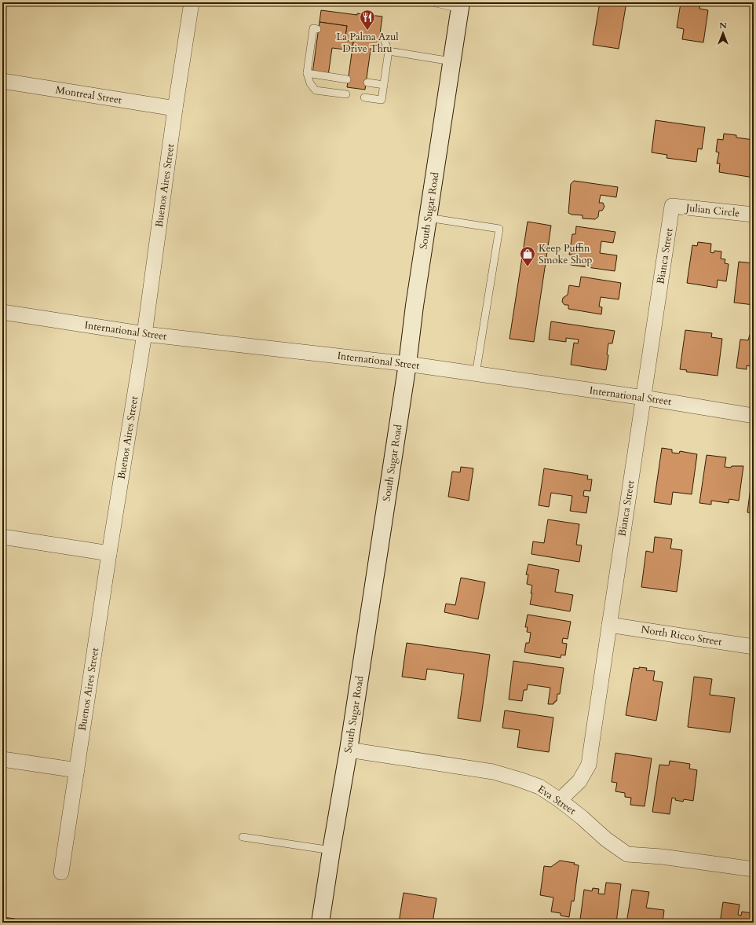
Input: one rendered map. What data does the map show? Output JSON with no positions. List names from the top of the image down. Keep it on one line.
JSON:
{"streets":{"main road":["South Sugar Road"],"street":["Montreal Street","Buenos Aires Street","Julian Circle","Bianca Street","International Street","North Ricco Street","Eva Street"]},"crossings":[["Montreal Street","Buenos Aires Street"],["Buenos Aires Street","International Street"],["South Sugar Road","International Street"],["South Sugar Road","Eva Street"],["Julian Circle","Bianca Street"],["Bianca Street","International Street"],["Bianca Street","North Ricco Street"],["Bianca Street","Eva Street"]],"places":{"restaurant":["La Palma Azul Drive Thru"],"shop":["Keep Puffin Smoke Shop"]},"north":"top"}
